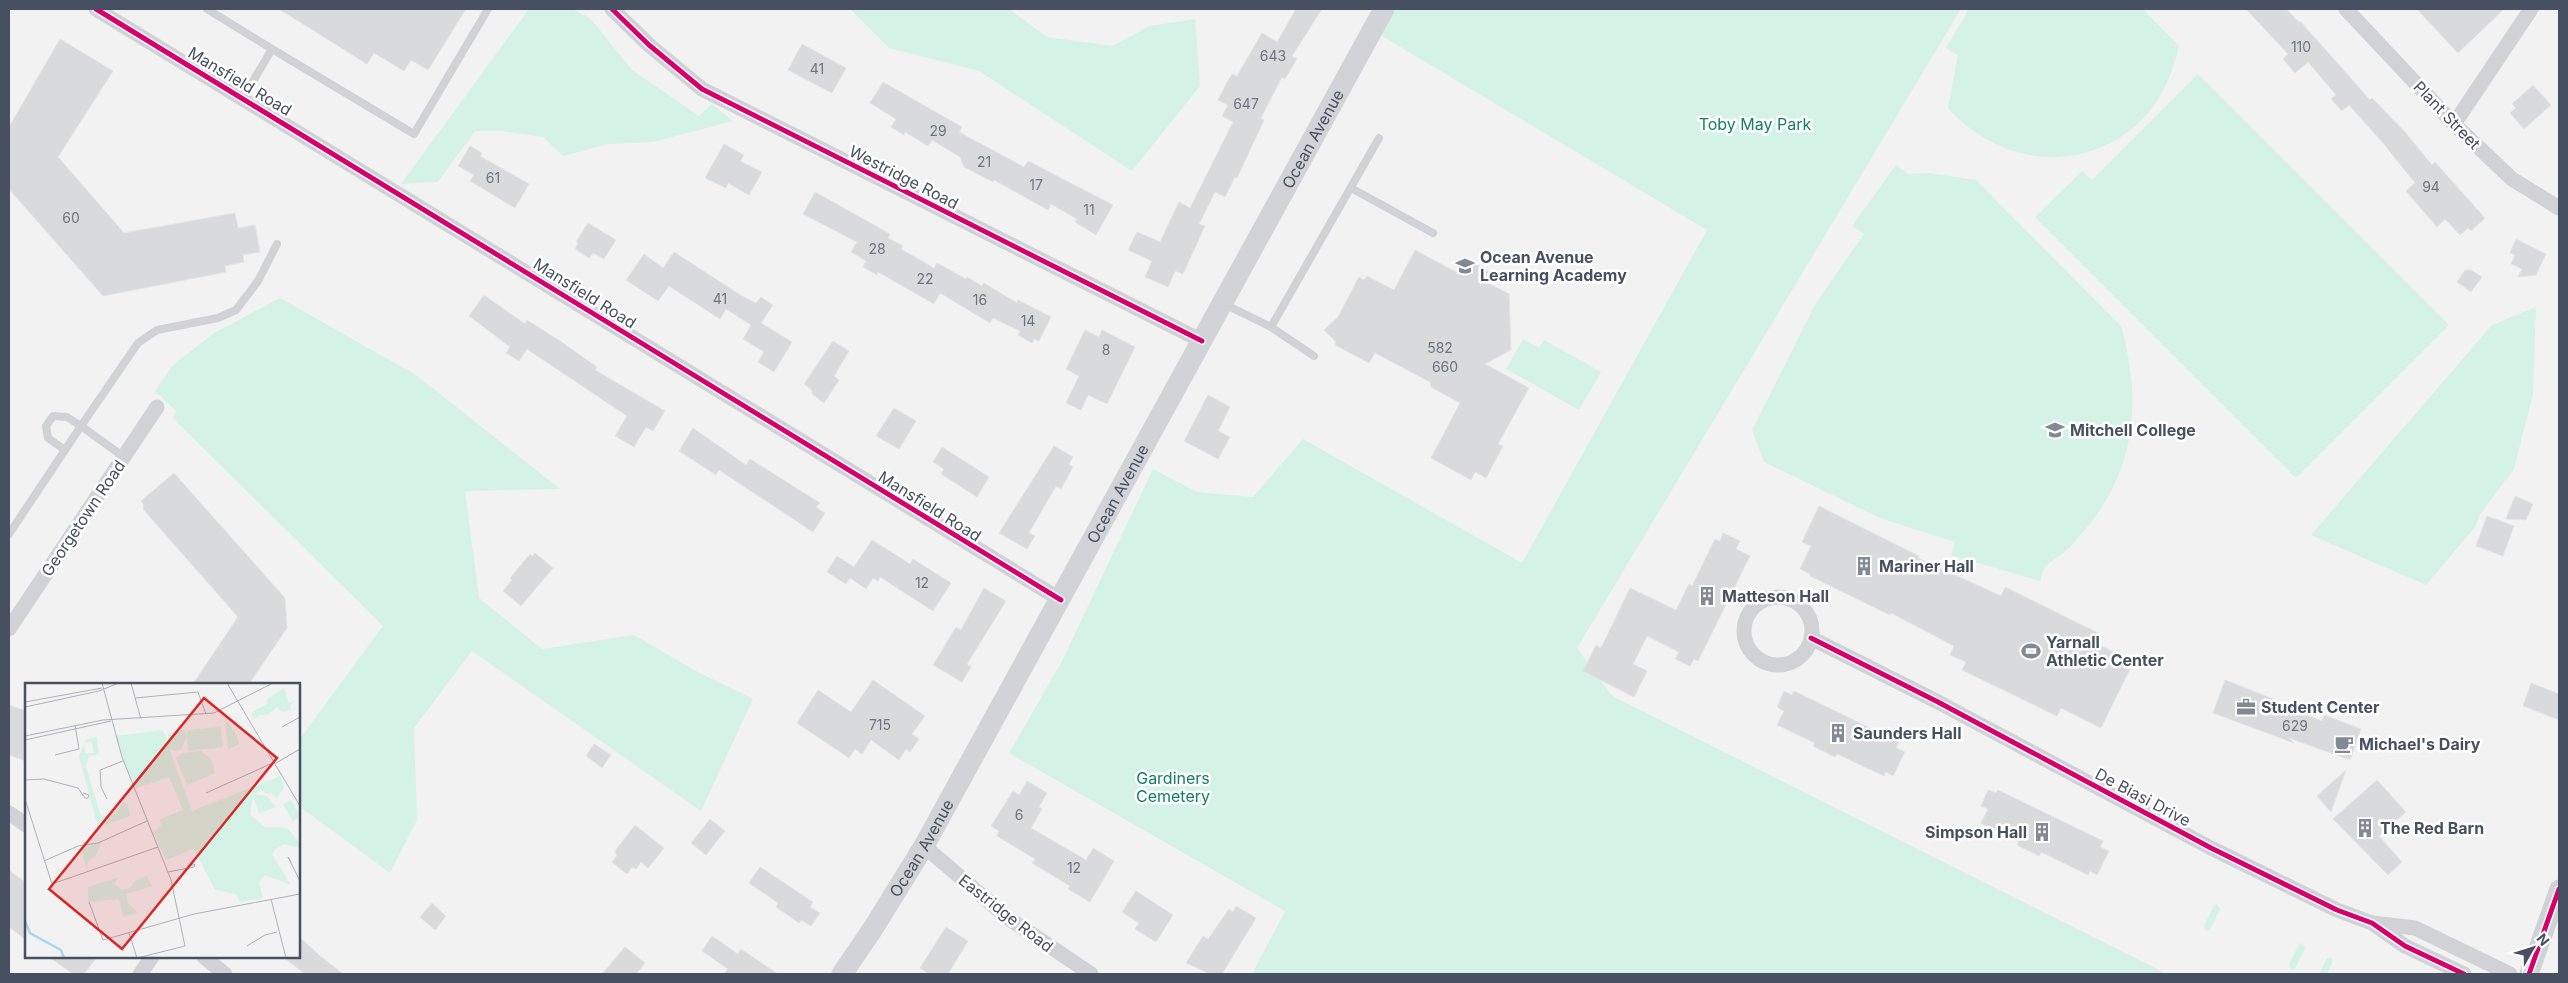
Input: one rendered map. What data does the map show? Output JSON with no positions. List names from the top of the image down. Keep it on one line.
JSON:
{"streets":{"main road":["Ocean Avenue"],"street":["Mansfield Road","Plant Street","Westridge Road","Georgetown Road","De Biasi Drive","Eastridge Road"]},"crossings":[["Mansfield Road","Ocean Avenue"],["Ocean Avenue","Westridge Road"],["Ocean Avenue","Eastridge Road"]],"parks":["Toby May Park","Gardiners Cemetery"],"places":{"school or university":["Ocean Avenue Learning Academy","Mitchell College"],"building":["Mariner Hall","Matteson Hall","Saunders Hall","The Red Barn","Simpson Hall"],"sports":["Yarnall Athletic Center"],"office":["Student Center"],"cafe":["Michael's Dairy"]},"house_numbers":["110","643","41","647","29","21","61","17","94","11","60","28","22","41","16","14","582","8","660","12","715","629","6","12"],"north":"top right"}
